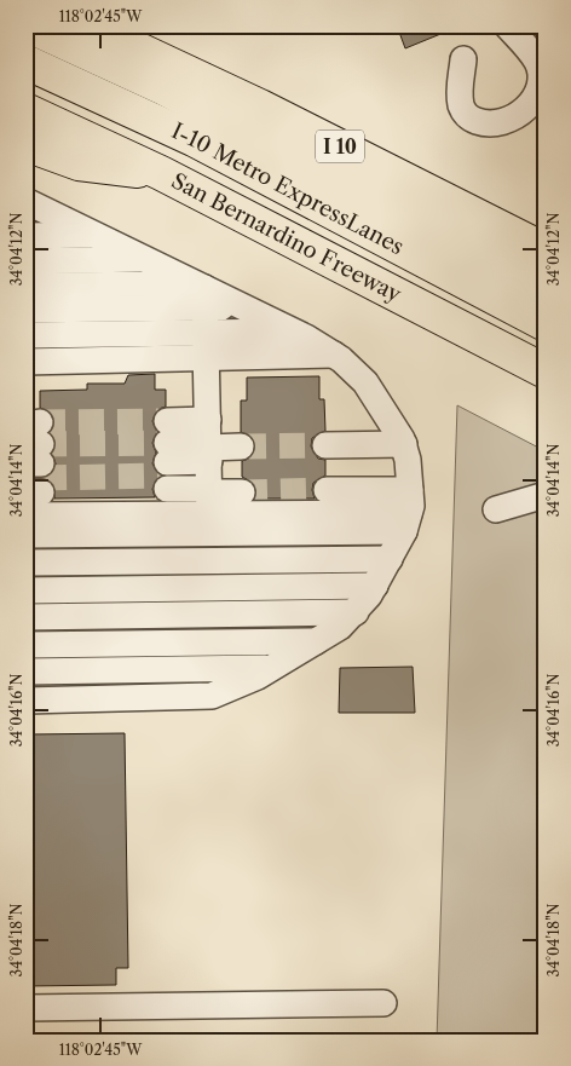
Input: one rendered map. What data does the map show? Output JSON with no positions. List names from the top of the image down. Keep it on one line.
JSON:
{"streets":{"highway":["I 10","I-10 Metro ExpressLanes","San Bernardino Freeway"]},"coordinates":["118°02'45\"W","34°04'12\"N","34°04'14\"N","34°04'16\"N","34°04'18\"N"]}
